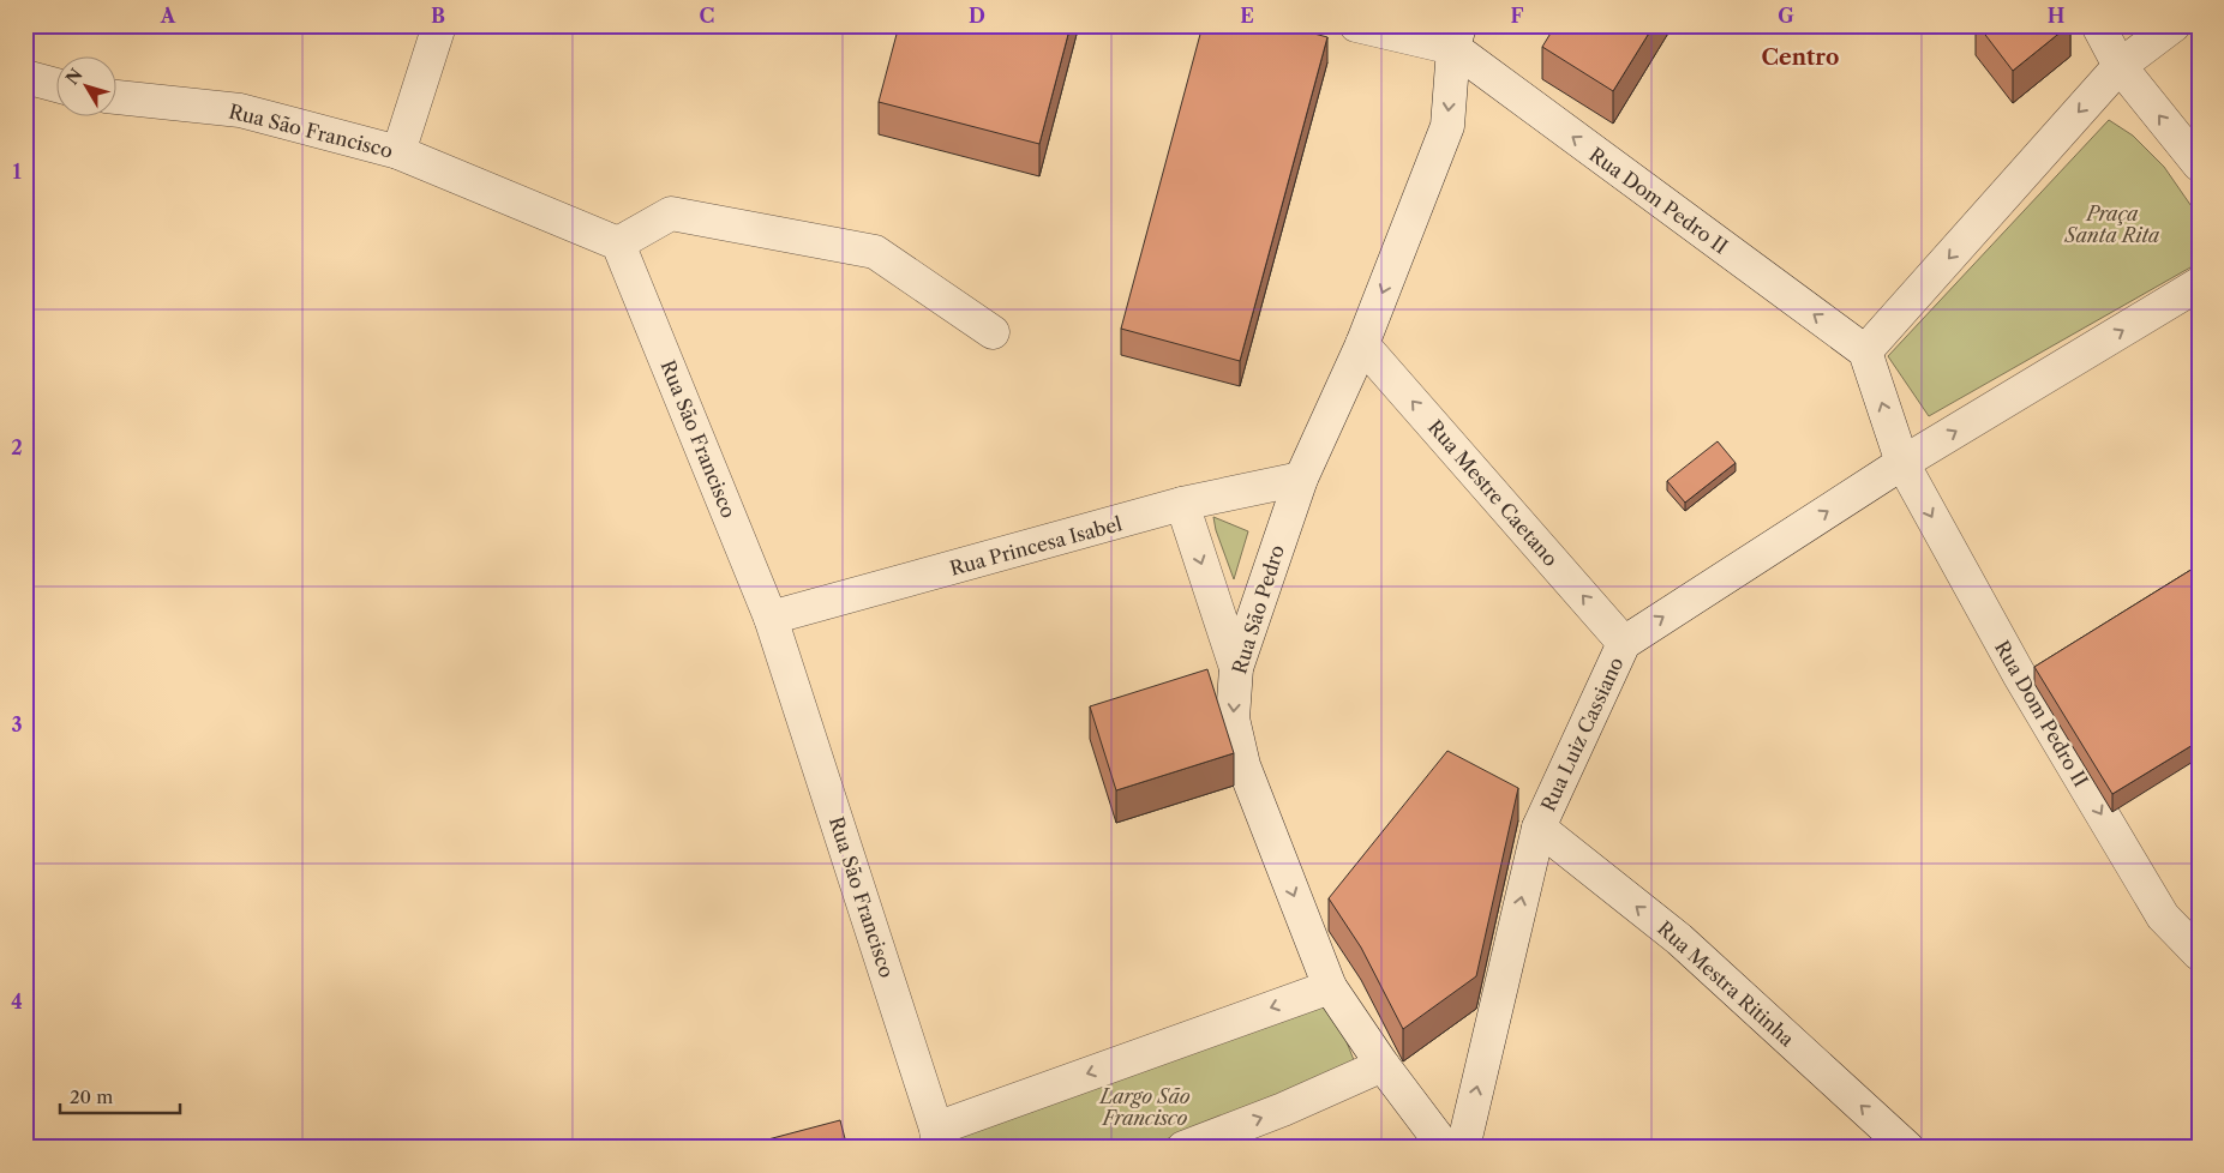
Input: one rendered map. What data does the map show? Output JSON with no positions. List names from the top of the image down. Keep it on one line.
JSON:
{"streets":{"street":["Rua São Francisco","Rua Dom Pedro II","Rua Mestre Caetano","Rua Princesa Isabel","Rua São Pedro","Rua Luiz Cassiano","Rua Mestra Ritinha"]},"crossings":[["Rua São Francisco","Rua Princesa Isabel"],["Rua Dom Pedro II","Rua São Pedro"],["Rua Dom Pedro II","Rua Luiz Cassiano"],["Rua Mestre Caetano","Rua São Pedro"],["Rua Mestre Caetano","Rua Luiz Cassiano"],["Rua Princesa Isabel","Rua São Pedro"],["Rua Luiz Cassiano","Rua Mestra Ritinha"]],"one_way":["Rua São Pedro","Rua Luiz Cassiano","Rua Mestra Ritinha"],"districts":["Centro"],"parks":["Praça Santa Rita","Largo São Francisco"],"scale_bar":"20 m","north":"top left","grid":{"columns":["A","B","C","D","E","F","G","H"],"rows":["1","2","3","4"]}}
